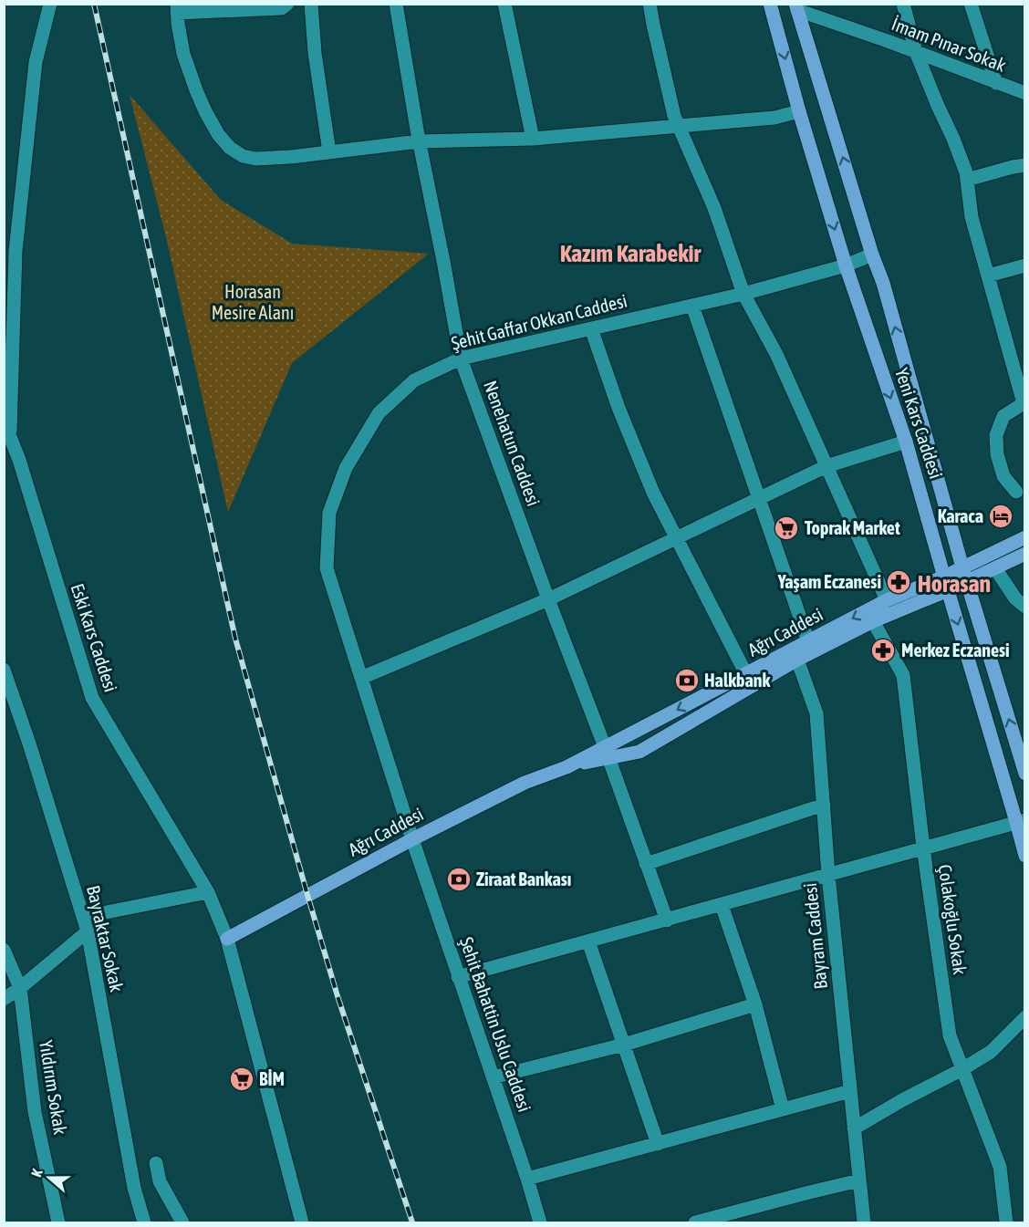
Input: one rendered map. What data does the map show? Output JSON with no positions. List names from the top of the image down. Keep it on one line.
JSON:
{"streets":{"main road":["Yeni Kars Caddesi","Ağrı Caddesi"],"street":["İmam Pınar Sokak","Şehit Gaffar Okkan Caddesi","Nenehatun Caddesi","Eski Kars Caddesi","Çolakoğlu Sokak","Bayram Caddesi","Bayraktar Sokak","Şehit Bahattin Uslu Caddesi","Yıldırım Sokak"]},"crossings":[["İmam Pınar Sokak","Yeni Kars Caddesi"],["Şehit Gaffar Okkan Caddesi","Yeni Kars Caddesi"],["Şehit Gaffar Okkan Caddesi","Nenehatun Caddesi"],["Şehit Gaffar Okkan Caddesi","Ağrı Caddesi"],["Şehit Gaffar Okkan Caddesi","Şehit Bahattin Uslu Caddesi"],["Yeni Kars Caddesi","Ağrı Caddesi"],["Nenehatun Caddesi","Ağrı Caddesi"],["Ağrı Caddesi","Eski Kars Caddesi"],["Ağrı Caddesi","Çolakoğlu Sokak"],["Ağrı Caddesi","Bayram Caddesi"],["Ağrı Caddesi","Şehit Bahattin Uslu Caddesi"]],"districts":["Kazım Karabekir","Horasan"],"parks":["Horasan Mesire Alanı"],"places":{"hotel":["Karaca"],"supermarket":["Toprak Market","BİM"],"pharmacy":["Yaşam Eczanesi","Merkez Eczanesi"],"bank":["Halkbank","Ziraat Bankası"]},"north":"left"}
